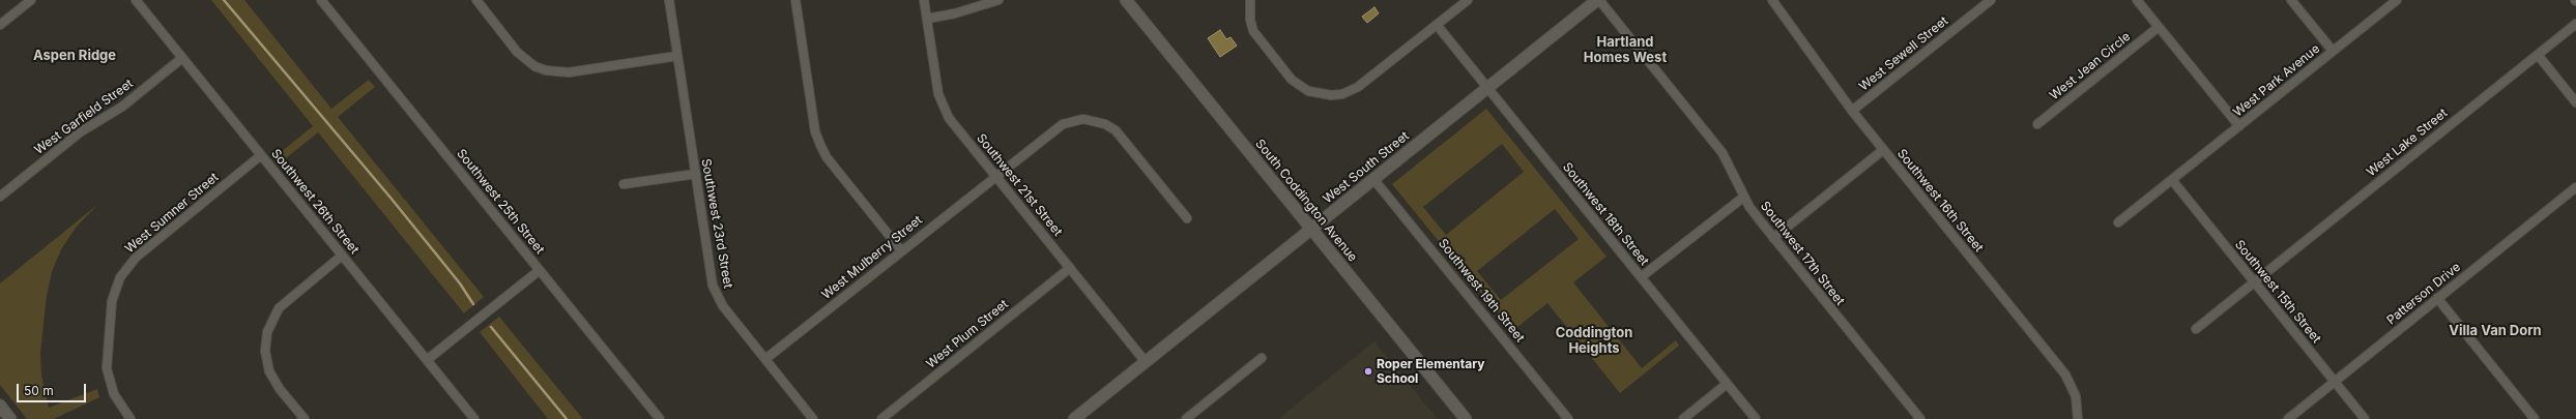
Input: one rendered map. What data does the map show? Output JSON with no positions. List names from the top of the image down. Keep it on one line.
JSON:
{"streets":{"street":["West Sewell Street","West Jean Circle","West Park Avenue","West Garfield Street","West Lake Street","West South Street","Southwest 21st Street","South Coddington Avenue","Southwest 16th Street","Southwest 26th Street","Southwest 25th Street","West Sumner Street","Southwest 18th Street","Southwest 23rd Street","Southwest 17th Street","West Mulberry Street","Southwest 19th Street","Southwest 15th Street","Patterson Drive","West Plum Street"]},"crossings":[["West Sewell Street","Southwest 16th Street"],["West Park Avenue","Southwest 15th Street"],["West Garfield Street","Southwest 26th Street"],["West Lake Street","Southwest 15th Street"],["West South Street","Southwest 21st Street"],["West South Street","South Coddington Avenue"],["West South Street","Southwest 18th Street"],["West South Street","Southwest 17th Street"],["West South Street","Southwest 19th Street"],["Southwest 21st Street","West Mulberry Street"],["Southwest 21st Street","West Plum Street"],["Southwest 26th Street","West Sumner Street"],["Southwest 23rd Street","West Mulberry Street"],["Southwest 15th Street","Patterson Drive"]],"districts":["Hartland Homes West","Aspen Ridge","Villa Van Dorn","Coddington Heights"],"places":["Roper Elementary School"],"scale_bar":"50 m"}
